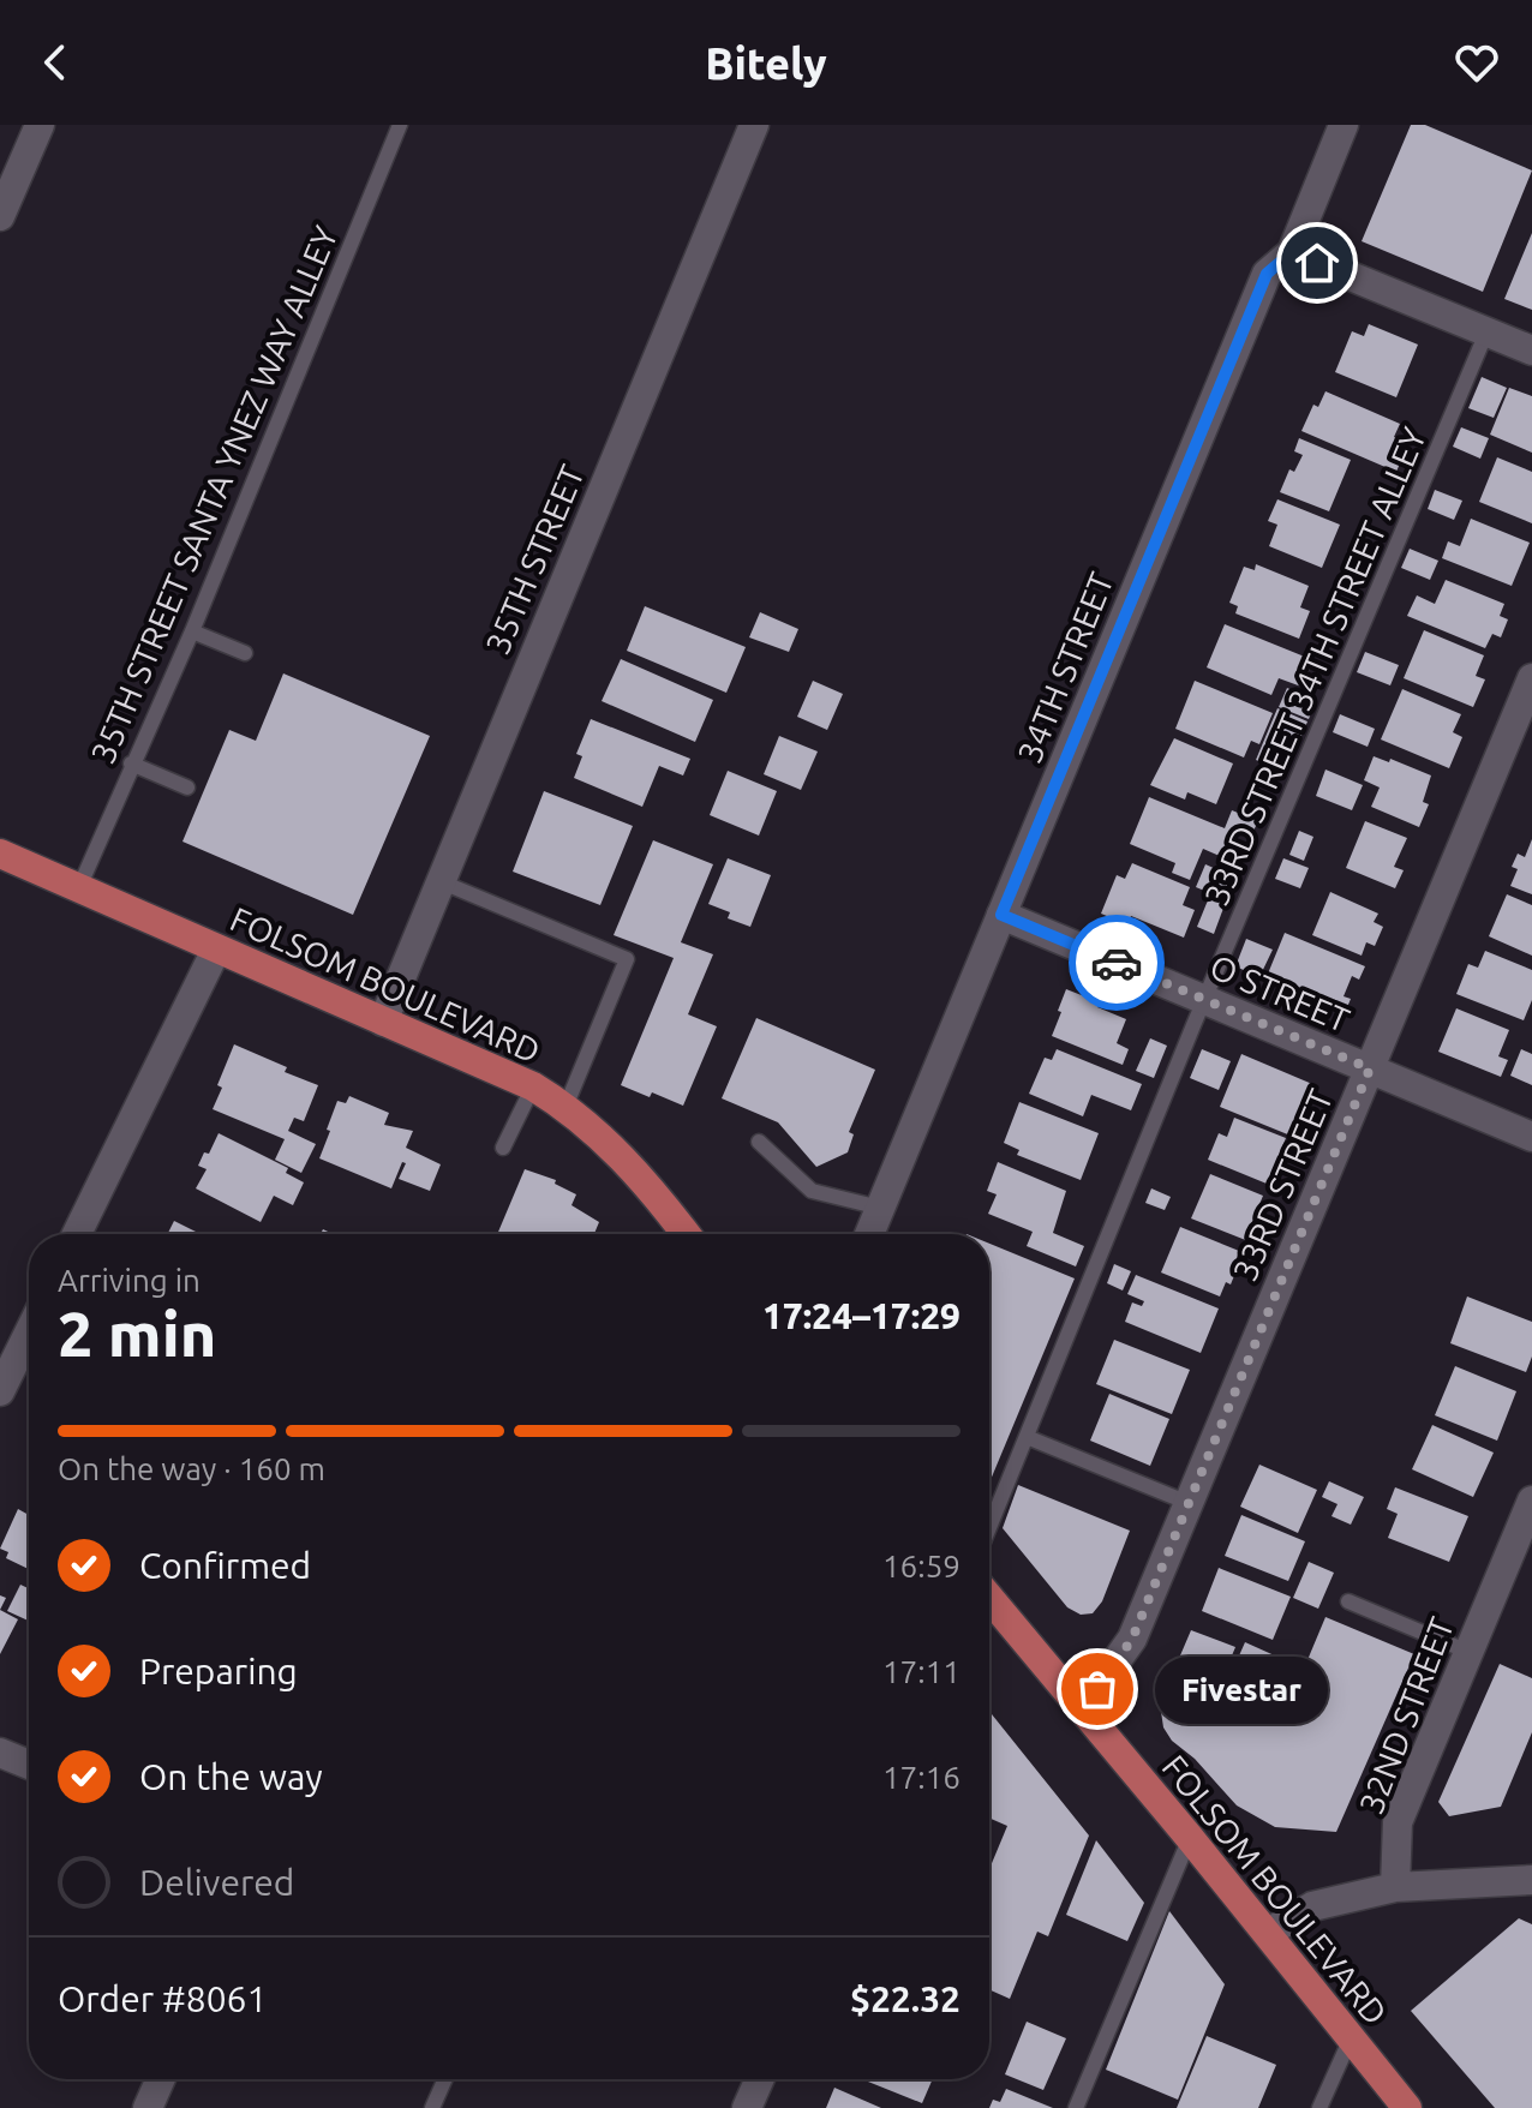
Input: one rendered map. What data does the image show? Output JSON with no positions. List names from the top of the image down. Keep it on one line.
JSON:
{"streets":{"main road":["FOLSOM BOULEVARD"],"street":["35TH STREET","34TH STREET","O STREET","33RD STREET","32ND STREET"],"lane":["35TH STREET SANTA YNEZ WAY ALLEY","33RD STREET 34TH STREET ALLEY"]},"crossings":[["35TH STREET SANTA YNEZ WAY ALLEY","FOLSOM BOULEVARD"],["35TH STREET","FOLSOM BOULEVARD"],["33RD STREET 34TH STREET ALLEY","O STREET"],["34TH STREET","O STREET"],["FOLSOM BOULEVARD","33RD STREET"],["O STREET","33RD STREET"]],"places":["Fivestar"],"page":{"header":"Bitely","heading":["2 min","Arriving in","17:24–17:29"],"panel":["Order #8061","$22.32"],"bar":"On the way · 160 m","list":[["Confirmed","16:59"],["Preparing","17:11"],["On the way","17:16"],"Delivered"],"bubble":"Fivestar"}}
